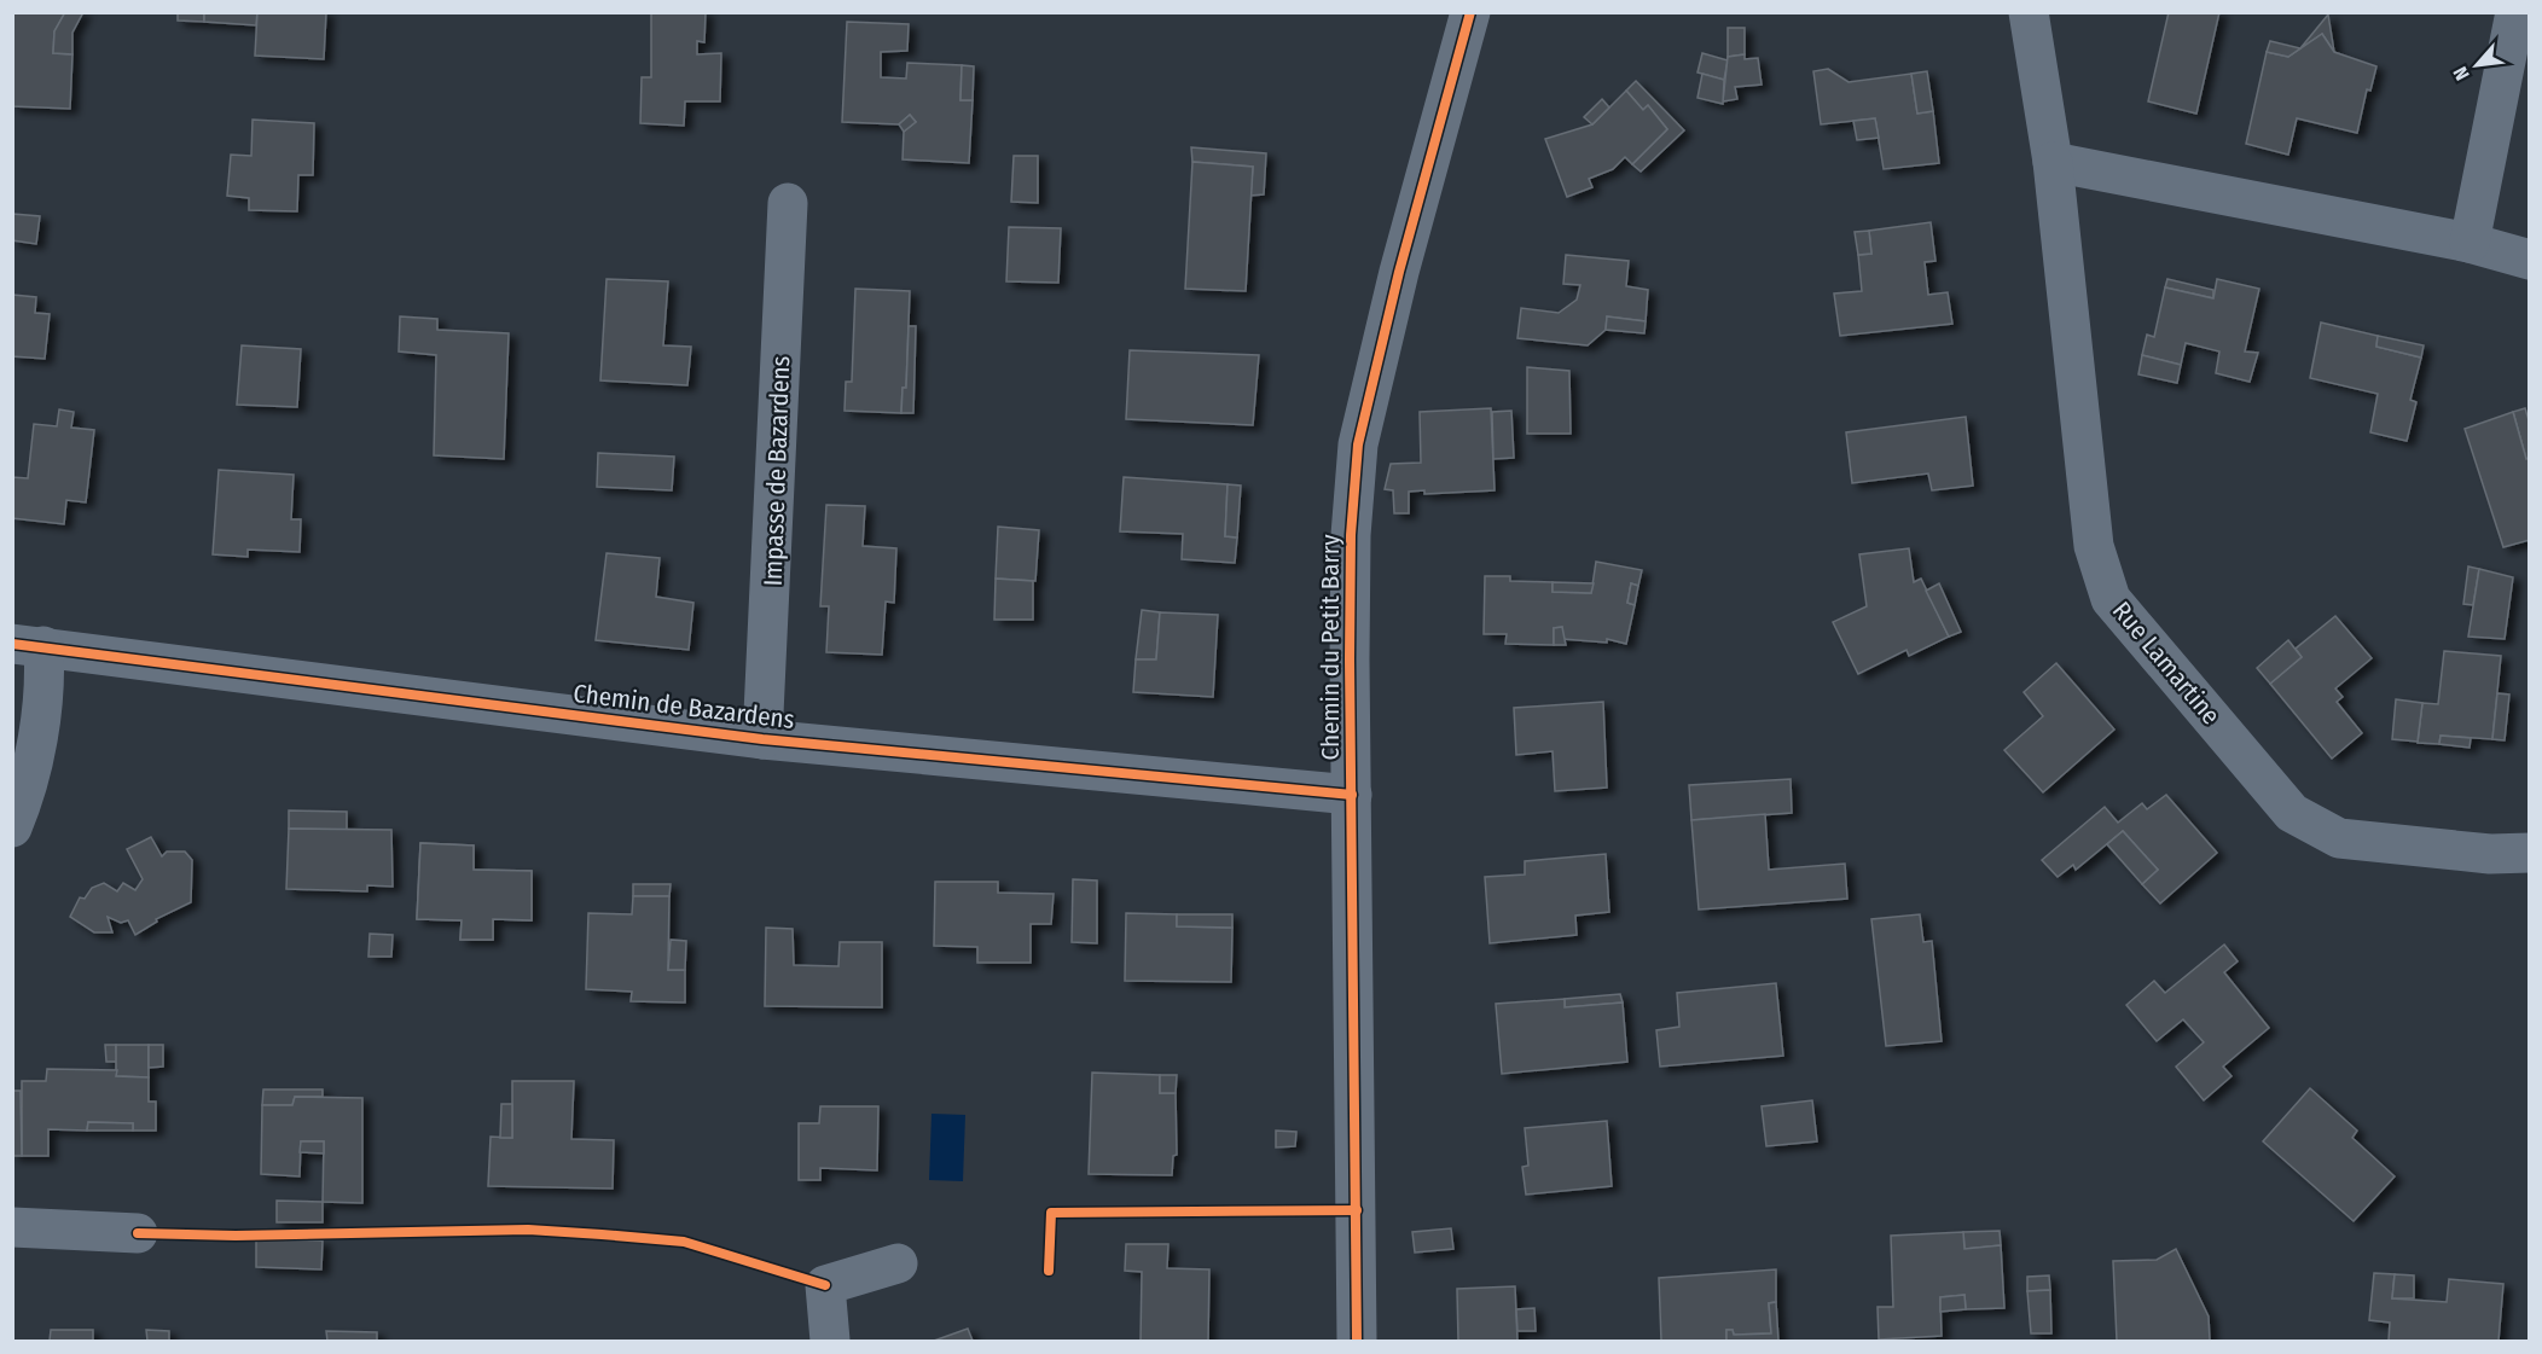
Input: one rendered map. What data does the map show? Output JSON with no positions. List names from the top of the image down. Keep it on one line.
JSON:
{"streets":{"street":["Impasse de Bazardens","Chemin du Petit Barry","Rue Lamartine","Chemin de Bazardens"]},"crossings":[["Impasse de Bazardens","Chemin de Bazardens"],["Chemin du Petit Barry","Chemin de Bazardens"]],"north":"bottom left"}
